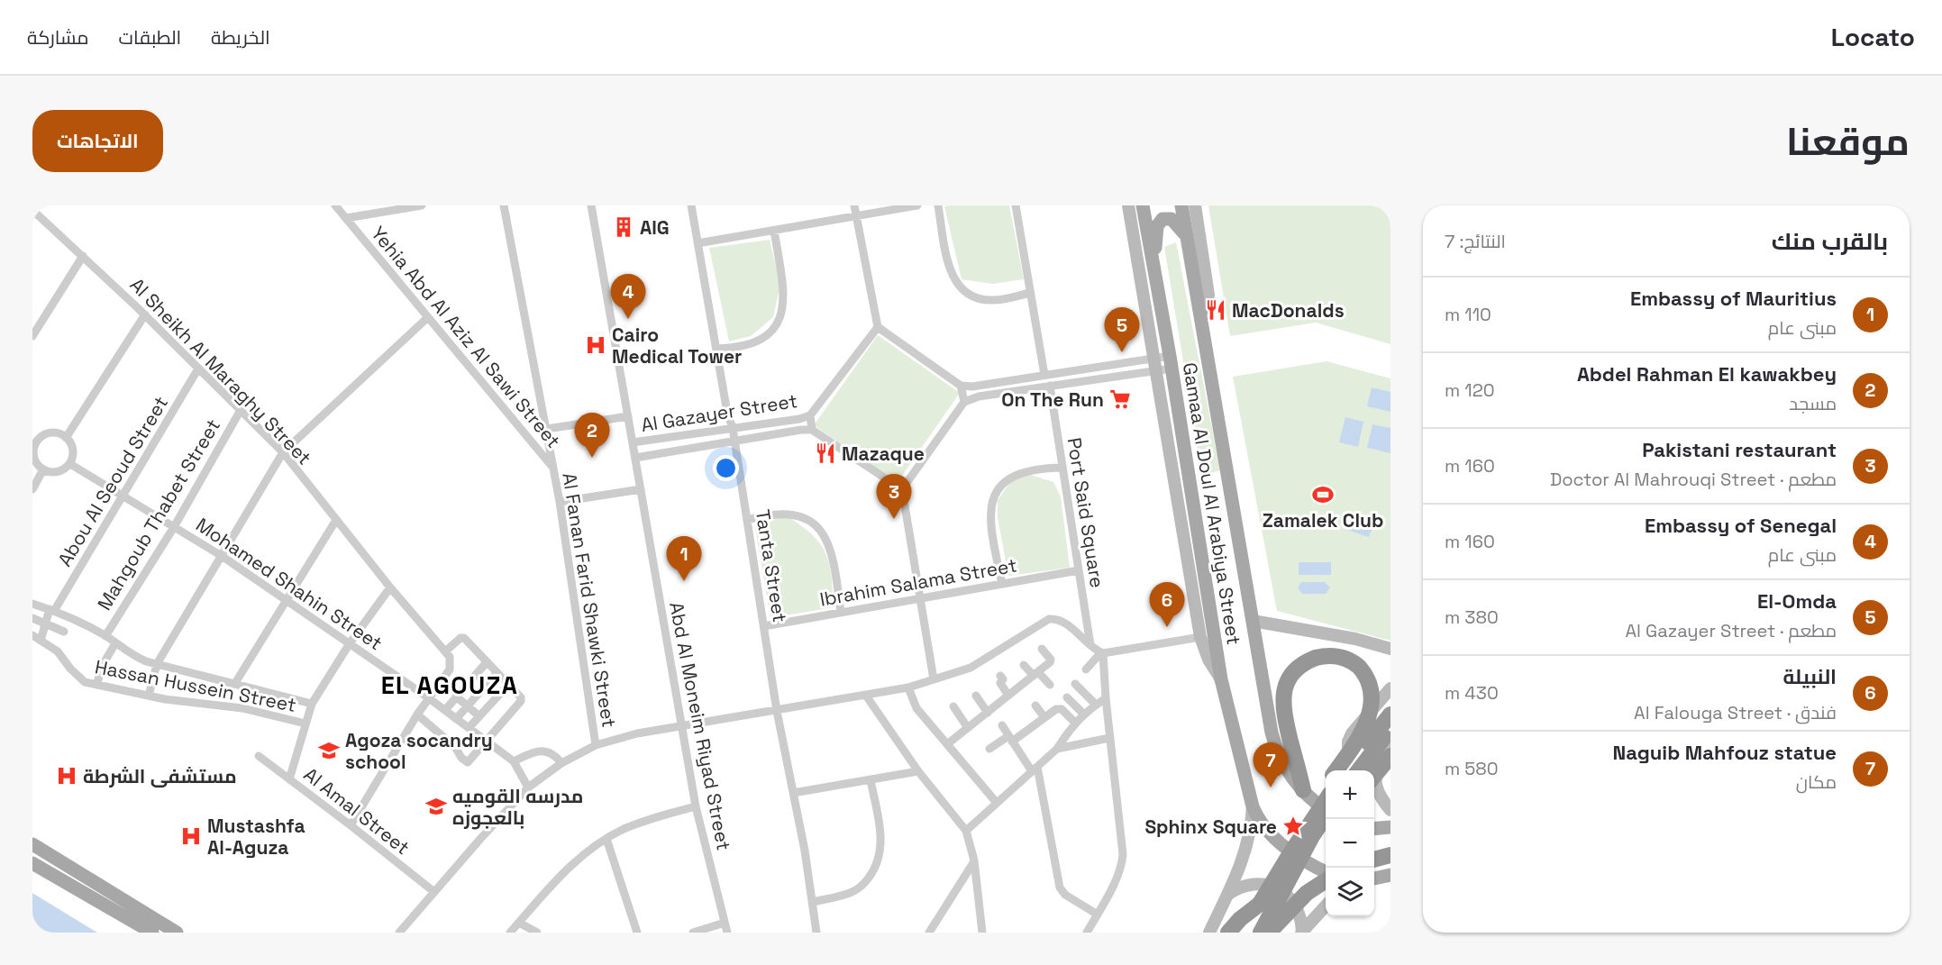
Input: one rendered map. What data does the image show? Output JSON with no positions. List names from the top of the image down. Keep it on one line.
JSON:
{"streets":{"main road":["Gamaa Al Doul Al Arabiya Street"],"street":["Yehia Abd Al Aziz Al Sawi Street","Al Sheikh Al Maraghy Street","Al Gazayer Street","Abou Al Seoud Street","Port Said Square","Mahgoub Thabet Street","Tanta Street","Ibrahim Salama Street","Mohamed Shahin Street","Al Fanan Farid Shawki Street","Hassan Hussein Street","Abd Al Moneim Riyad Street","Al Amal Street"]},"crossings":[["Yehia Abd Al Aziz Al Sawi Street","Al Fanan Farid Shawki Street"],["Al Sheikh Al Maraghy Street","Abou Al Seoud Street"],["Al Sheikh Al Maraghy Street","Mahgoub Thabet Street"],["Al Sheikh Al Maraghy Street","Mohamed Shahin Street"],["Al Gazayer Street","Tanta Street"],["Al Gazayer Street","Abd Al Moneim Riyad Street"],["Abou Al Seoud Street","Mohamed Shahin Street"],["Abou Al Seoud Street","Hassan Hussein Street"],["Port Said Square","Ibrahim Salama Street"],["Mahgoub Thabet Street","Mohamed Shahin Street"],["Tanta Street","Ibrahim Salama Street"]],"districts":["EL AGOUZA"],"places":{"building":["AIG"],"restaurant":["MacDonalds","Mazaque"],"hospital":["Cairo Medical Tower","مستشفى الشرطة","Mustashfa Al-Aguza"],"supermarket":["On The Run"],"sports":["Zamalek Club"],"school or university":["Agoza socandry school","مدرسه القوميه بالعجوزه"],"place":["Sphinx Square"]},"page":{"header":"Locato","nav":["الخريطة","الطبقات","مشاركة"],"title":"موقعنا","buttons":"الاتجاهات","heading":["بالقرب منك","النتائج: 7"],"pins":["4","5","2","3","1","6","7"],"list":[{"mark":"1","name":"Embassy of Mauritius","note":"مبنى عام","value":"110 m"},{"mark":"2","name":"Abdel Rahman El kawakbey","note":"مسجد","value":"120 m"},{"mark":"3","name":"Pakistani restaurant","note":"مطعم · Doctor Al Mahrouqi Street","value":"160 m"},{"mark":"4","name":"Embassy of Senegal","note":"مبنى عام","value":"160 m"},{"mark":"5","name":"El-Omda","note":"مطعم · Al Gazayer Street","value":"380 m"},{"mark":"6","name":"النبيلة","note":"فندق · Al Falouga Street","value":"430 m"},{"mark":"7","name":"Naguib Mahfouz statue","note":"مكان","value":"580 m"}],"map_buttons":["+","−"]}}
